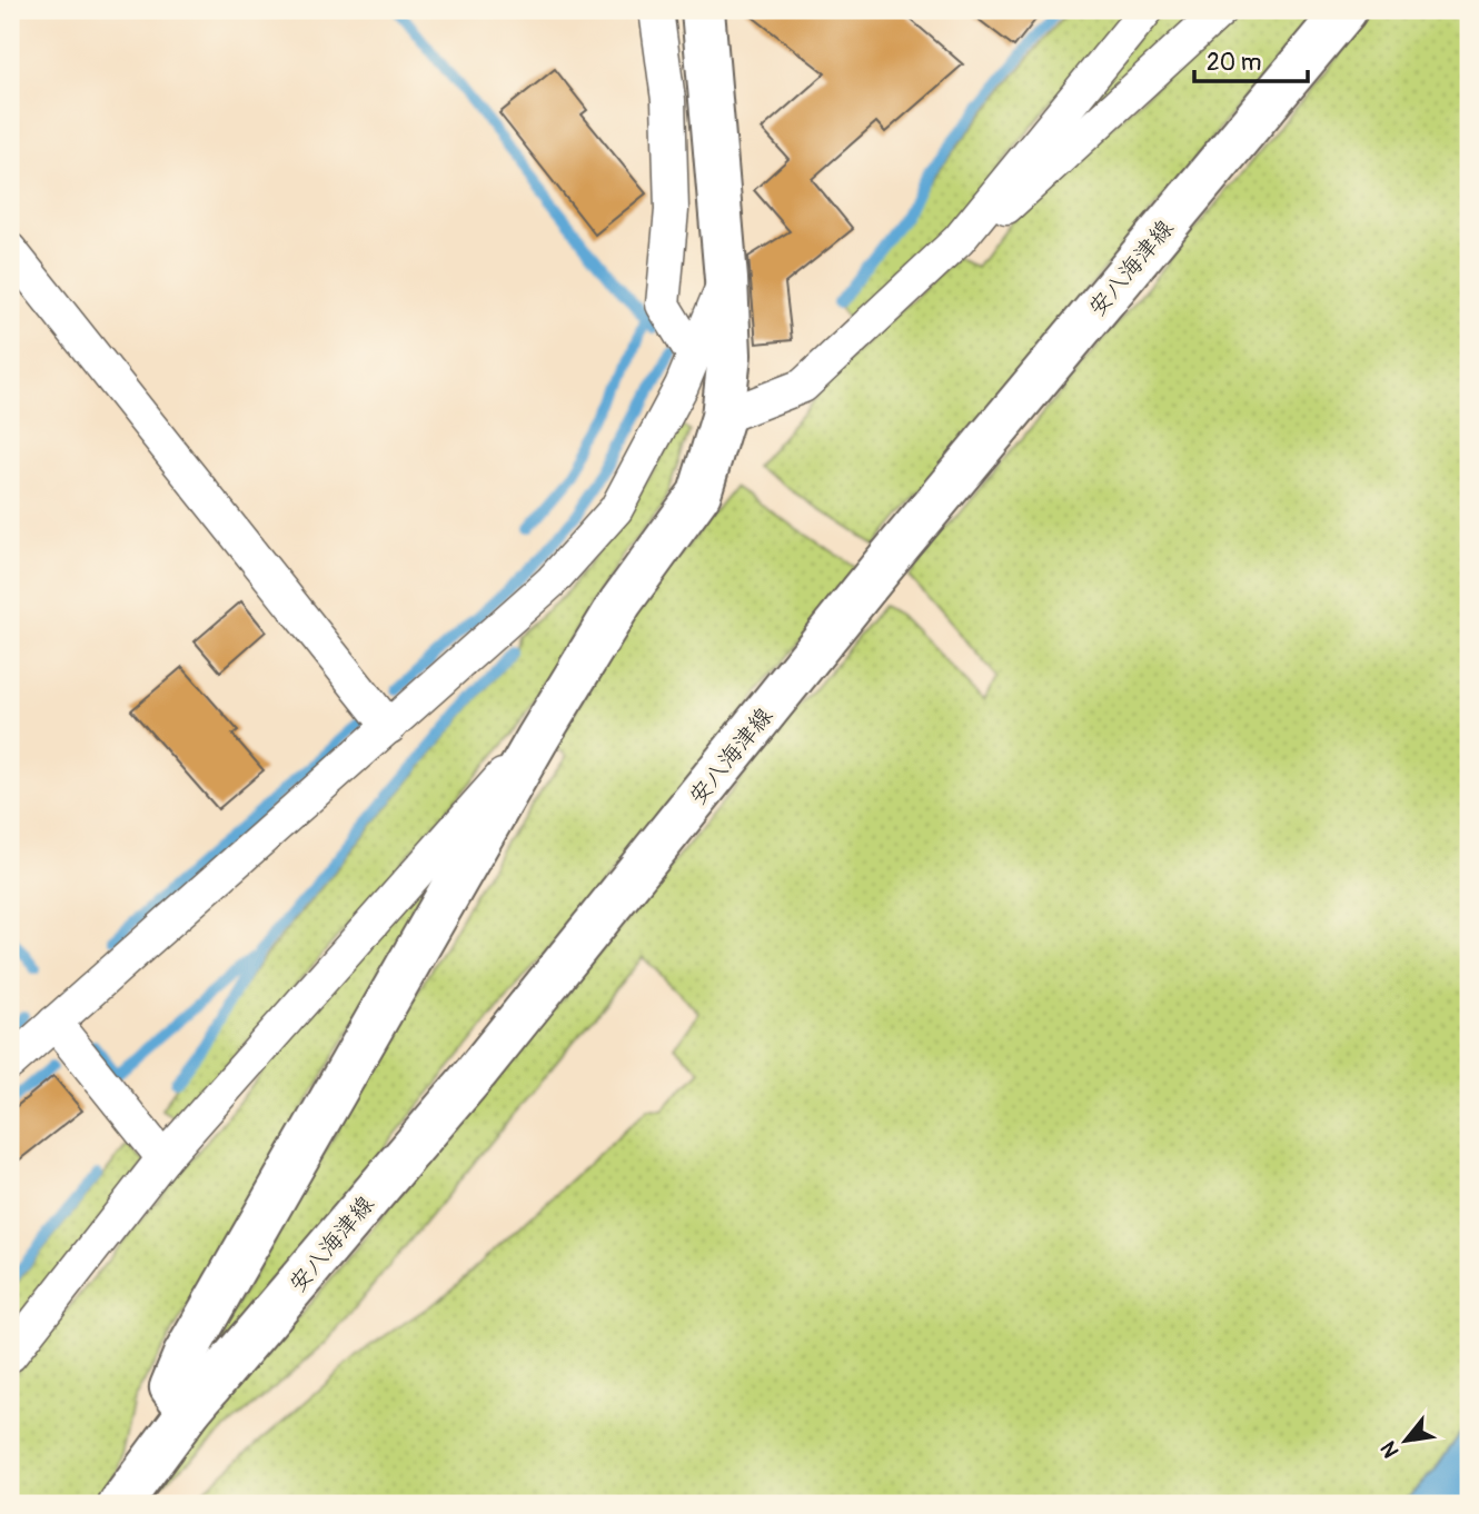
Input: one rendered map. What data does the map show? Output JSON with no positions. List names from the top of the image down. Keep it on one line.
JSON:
{"streets":{"main road":["安八海津線"]},"scale_bar":"20 m","north":"bottom left"}
